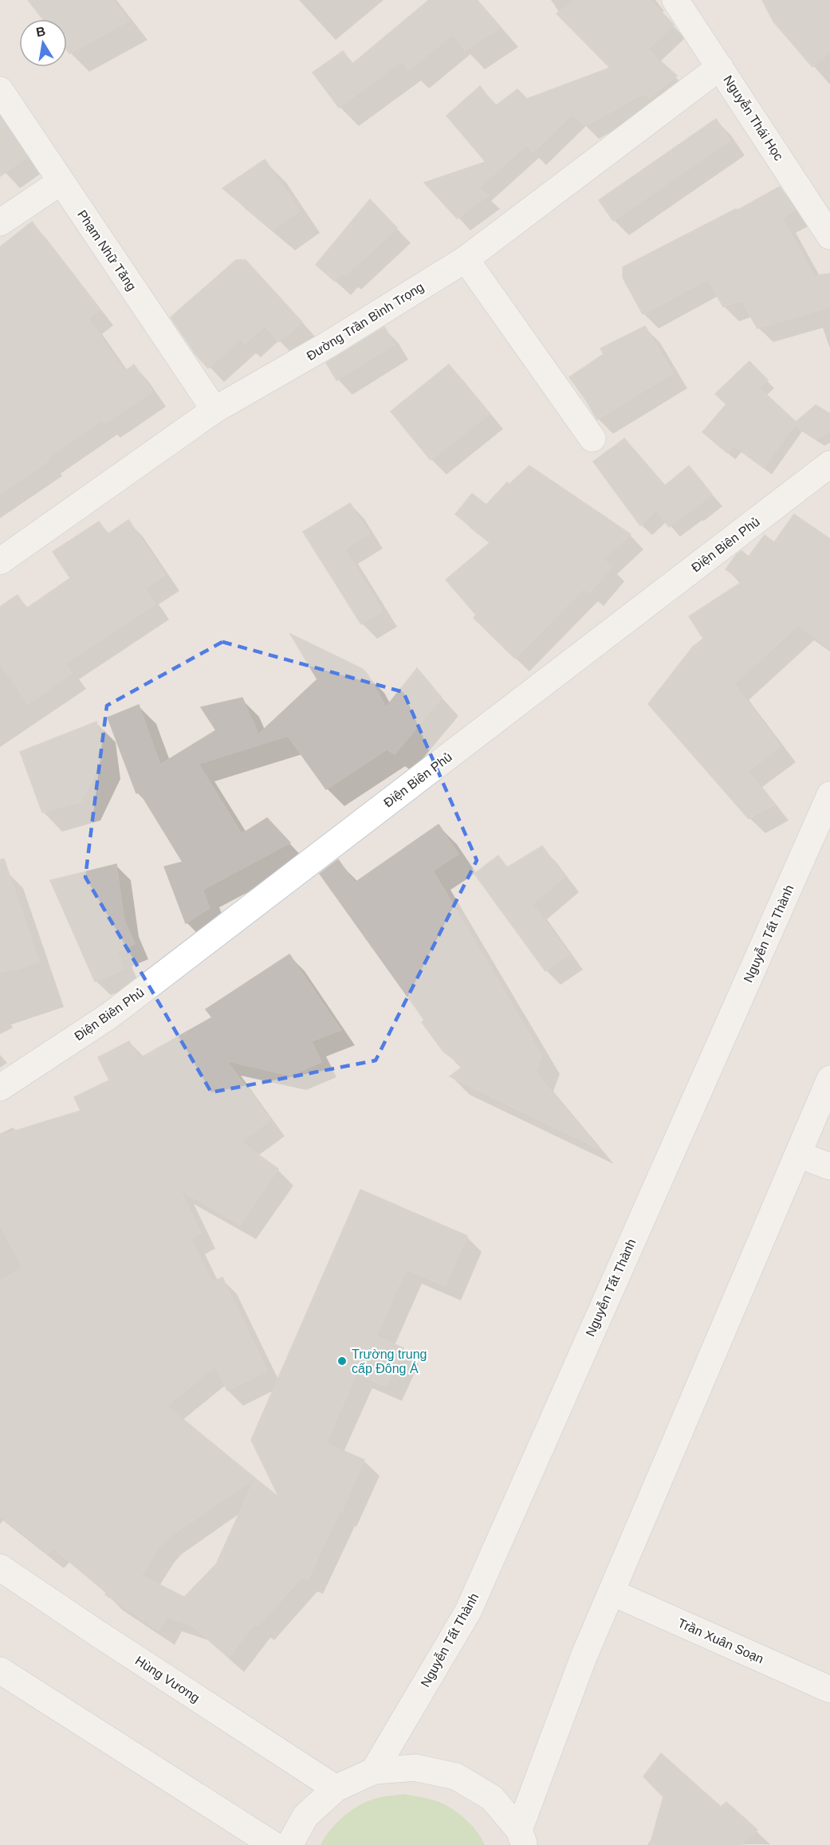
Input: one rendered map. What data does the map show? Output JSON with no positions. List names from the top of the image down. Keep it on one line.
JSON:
{"streets":{"street":["Nguyễn Thái Học","Phạm Nhữ Tăng","Đường Trần Bình Trọng","Điện Biên Phủ","Nguyễn Tất Thành","Trần Xuân Soạn","Hùng Vương"]},"crossings":[["Nguyễn Thái Học","Đường Trần Bình Trọng"],["Phạm Nhữ Tăng","Đường Trần Bình Trọng"]],"places":["Trường trung cấp Đông Á"],"north":"top"}
